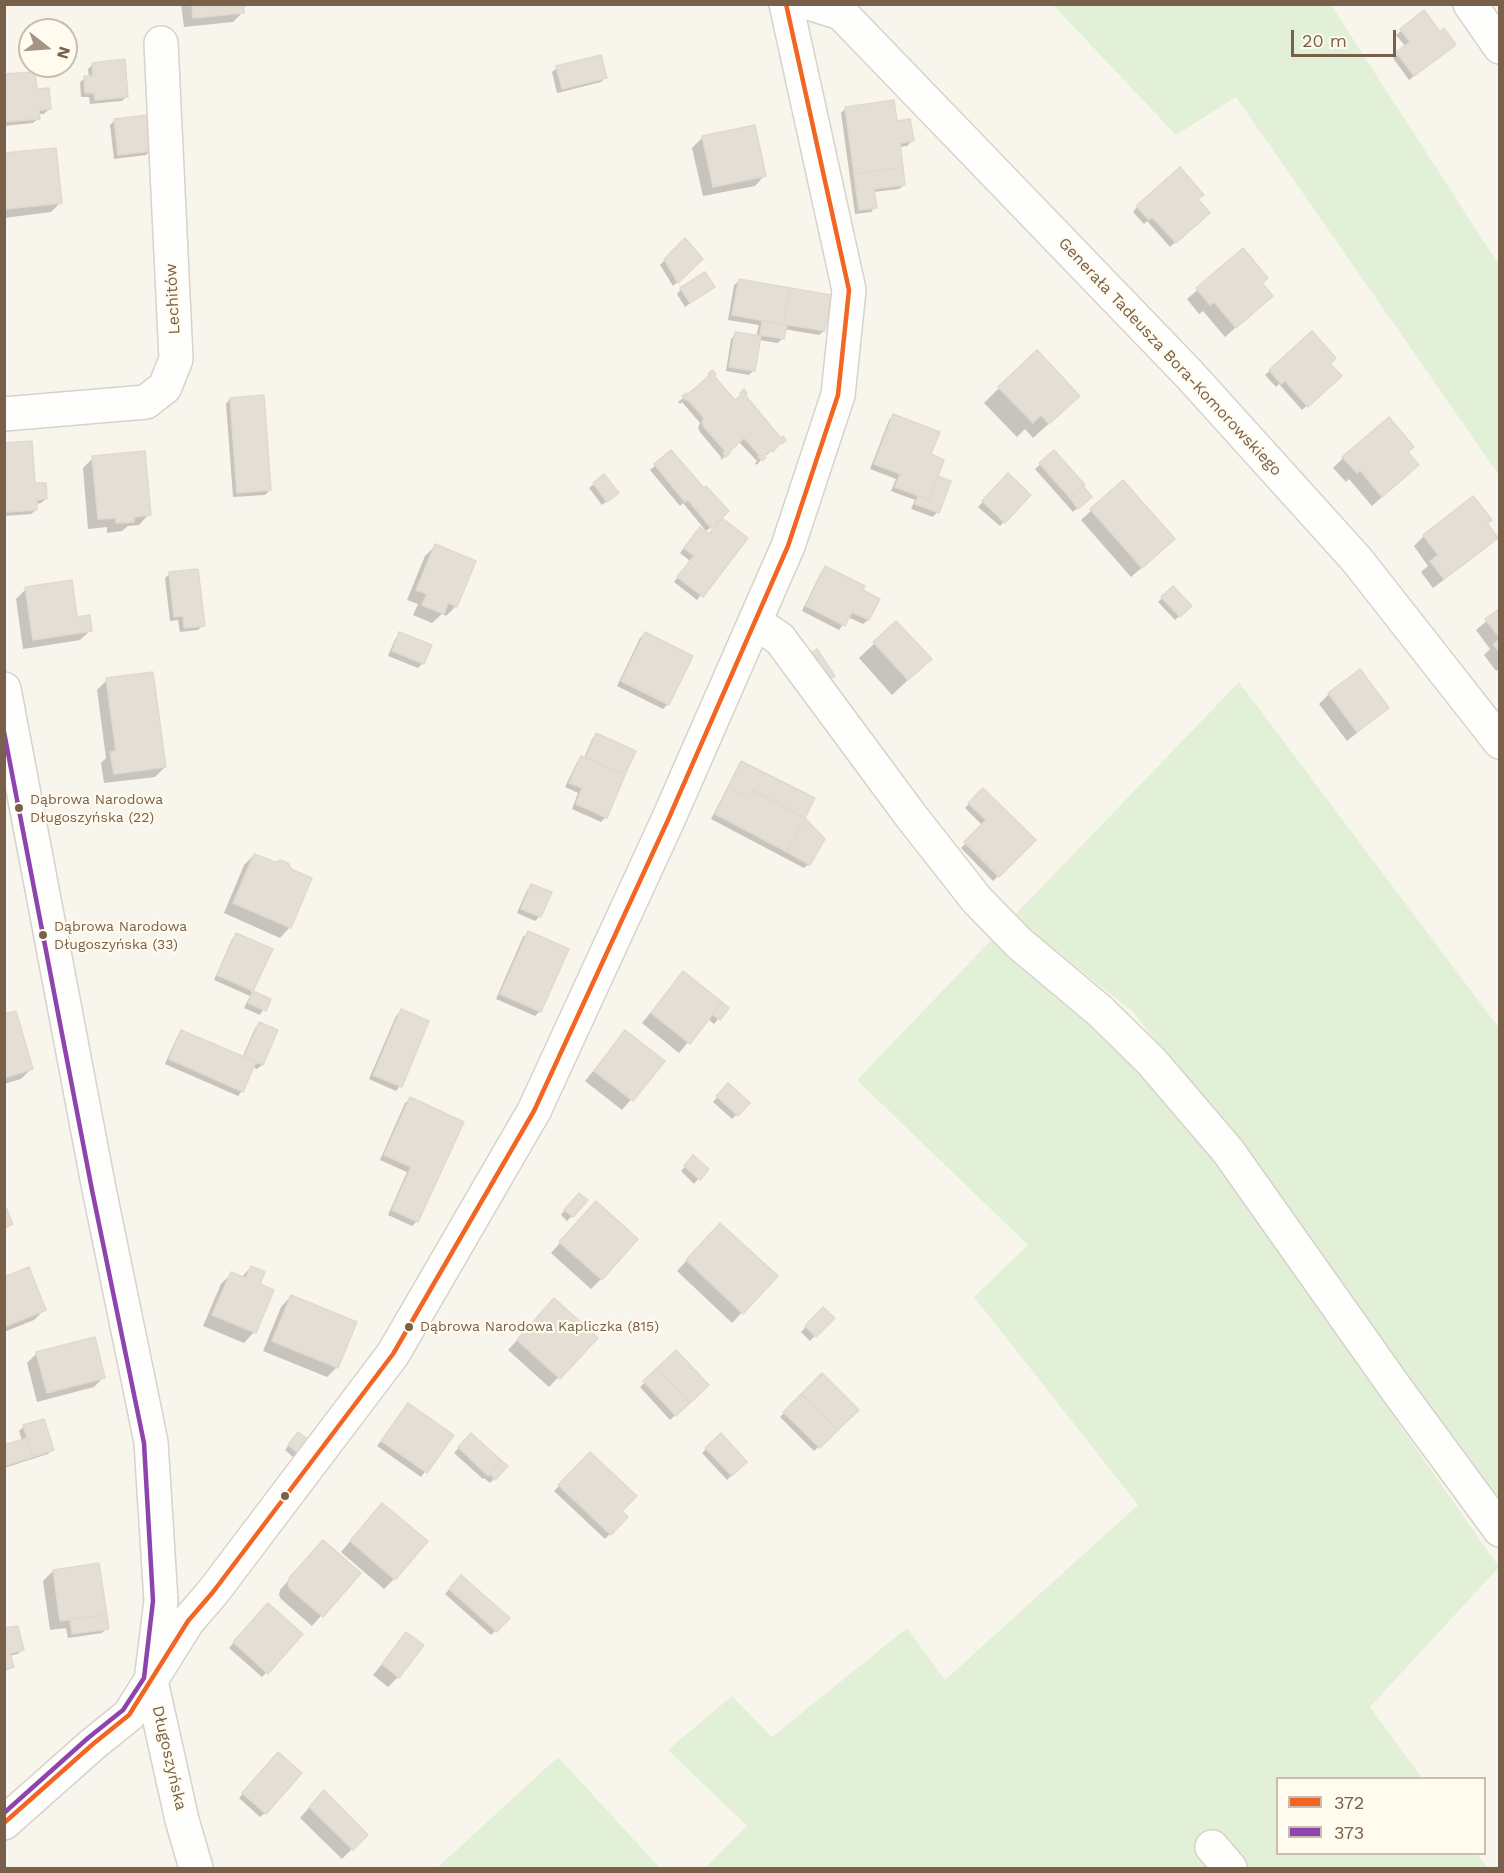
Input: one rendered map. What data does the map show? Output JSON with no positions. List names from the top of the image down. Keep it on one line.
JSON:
{"streets":{"street":["Lechitów","Generała Tadeusza Bora-Komorowskiego","Długoszyńska"]},"places":["Dąbrowa Narodowa Długoszyńska (22)","Dąbrowa Narodowa Długoszyńska (33)","Dąbrowa Narodowa Kapliczka (815)"],"lines":["transit line 372","transit line 373"],"legend":["372","373"],"scale_bar":"20 m","north":"right"}
